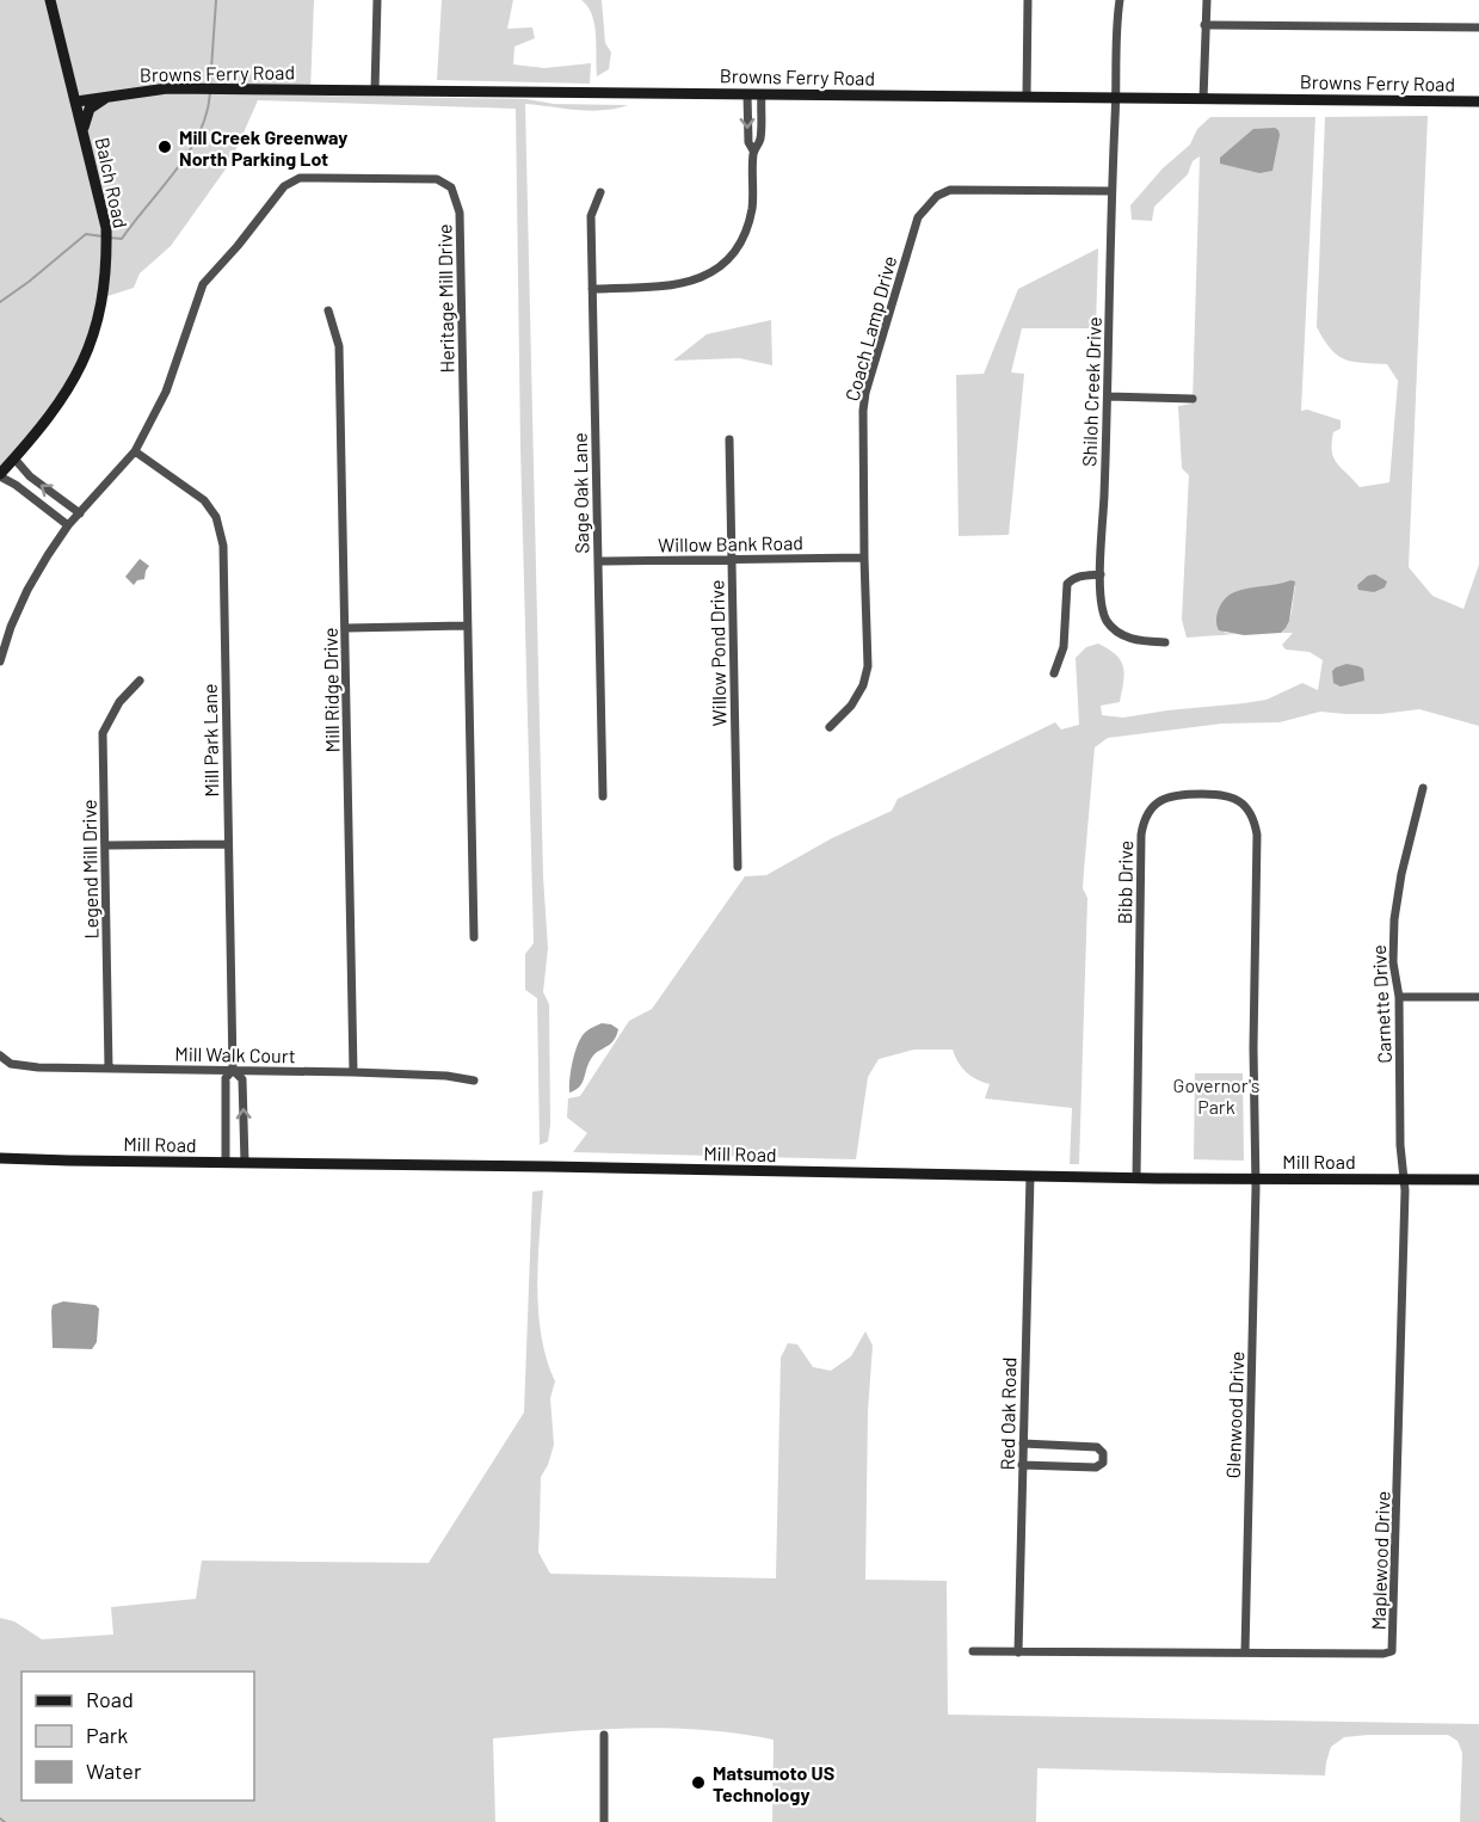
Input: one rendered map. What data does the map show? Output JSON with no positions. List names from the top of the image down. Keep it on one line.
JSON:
{"streets":{"street":["Browns Ferry Road","Balch Road","Heritage Mill Drive","Coach Lamp Drive","Shiloh Creek Drive","Sage Oak Lane","Willow Bank Road","Willow Pond Drive","Mill Ridge Drive","Mill Park Lane","Legend Mill Drive","Bibb Drive","Carnette Drive","Mill Walk Court","Mill Road","Red Oak Road","Glenwood Drive","Maplewood Drive"]},"crossings":[["Browns Ferry Road","Balch Road"],["Browns Ferry Road","Shiloh Creek Drive"],["Heritage Mill Drive","Mill Park Lane"],["Coach Lamp Drive","Shiloh Creek Drive"],["Coach Lamp Drive","Willow Bank Road"],["Sage Oak Lane","Willow Bank Road"],["Willow Bank Road","Willow Pond Drive"],["Mill Ridge Drive","Mill Walk Court"],["Mill Park Lane","Mill Walk Court"],["Mill Park Lane","Mill Road"],["Legend Mill Drive","Mill Walk Court"],["Bibb Drive","Mill Road"],["Bibb Drive","Glenwood Drive"],["Carnette Drive","Mill Road"],["Carnette Drive","Maplewood Drive"],["Mill Road","Red Oak Road"],["Mill Road","Glenwood Drive"],["Mill Road","Maplewood Drive"],["Red Oak Road","Maplewood Drive"],["Glenwood Drive","Maplewood Drive"]],"parks":["Governor's Park"],"places":["Mill Creek Greenway North Parking Lot","Matsumoto US Technology"],"legend":["Road","Park","Water"]}
